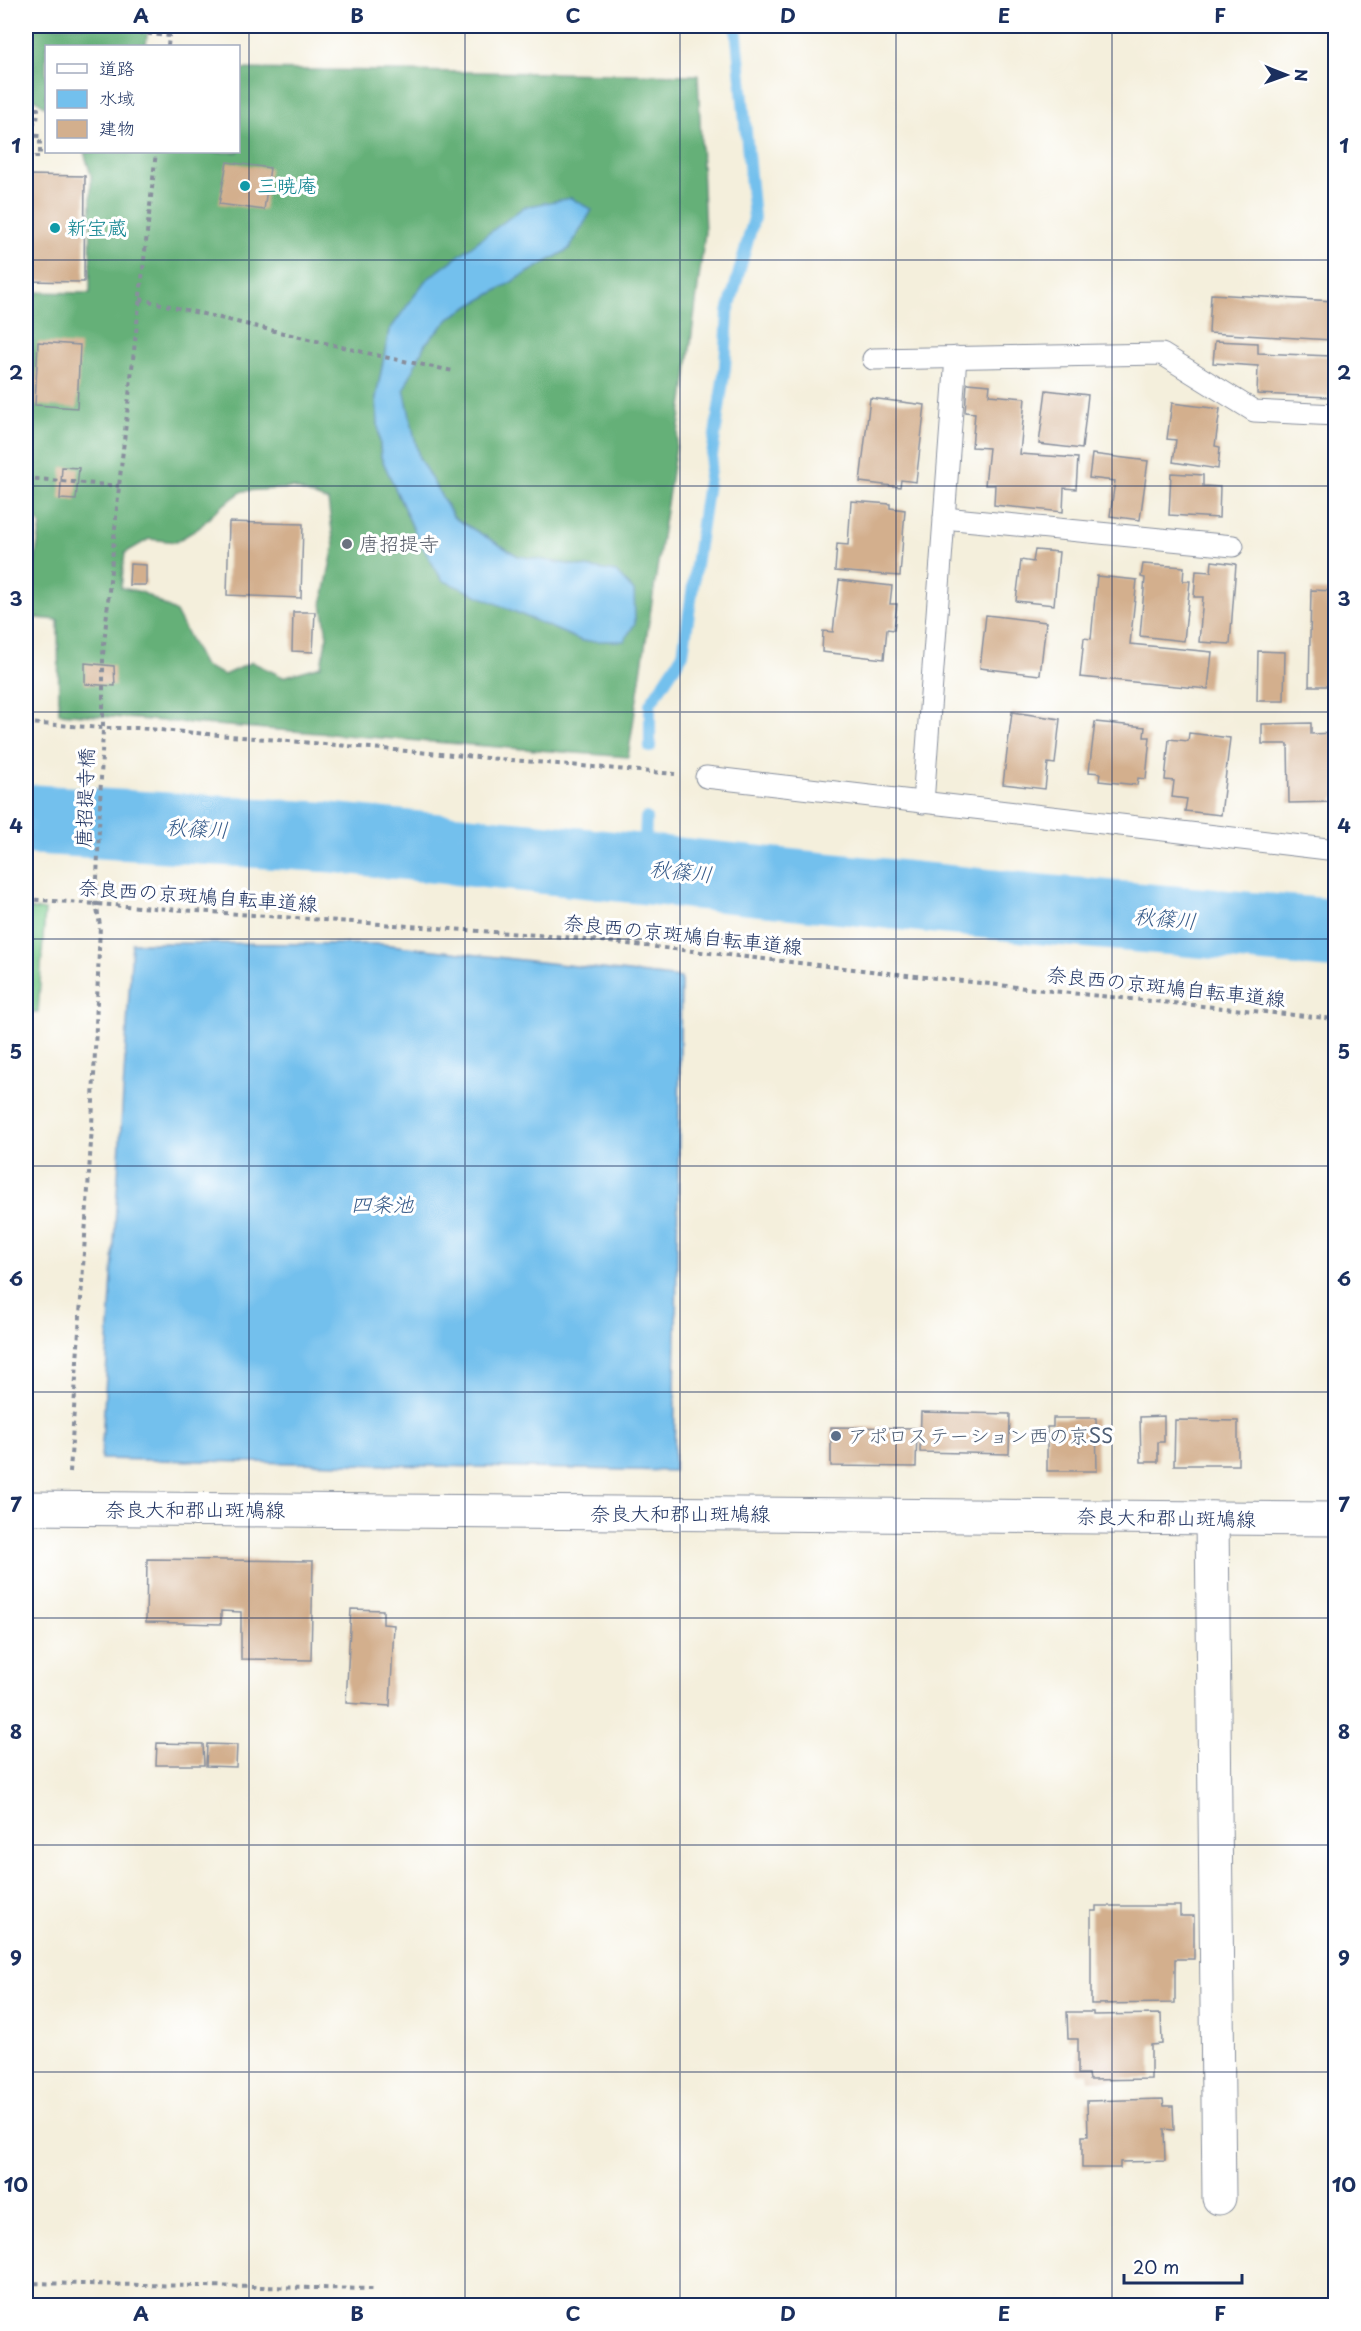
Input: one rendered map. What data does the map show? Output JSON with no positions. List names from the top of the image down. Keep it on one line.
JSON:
{"streets":{"main road":["奈良大和郡山斑鳩線"],"path":["唐招提寺橋","奈良西の京斑鳩自転車道線"]},"crossings":[["唐招提寺橋","奈良西の京斑鳩自転車道線"],["唐招提寺橋","奈良大和郡山斑鳩線"]],"water":["秋篠川","四条池"],"places":["三暁庵","新宝蔵","唐招提寺","アポロステーション西の京SS"],"legend":["道路","水域","建物"],"scale_bar":"20 m","north":"right","grid":{"columns":["A","B","C","D","E","F"],"rows":["1","2","3","4","5","6","7","8","9","10"]}}
